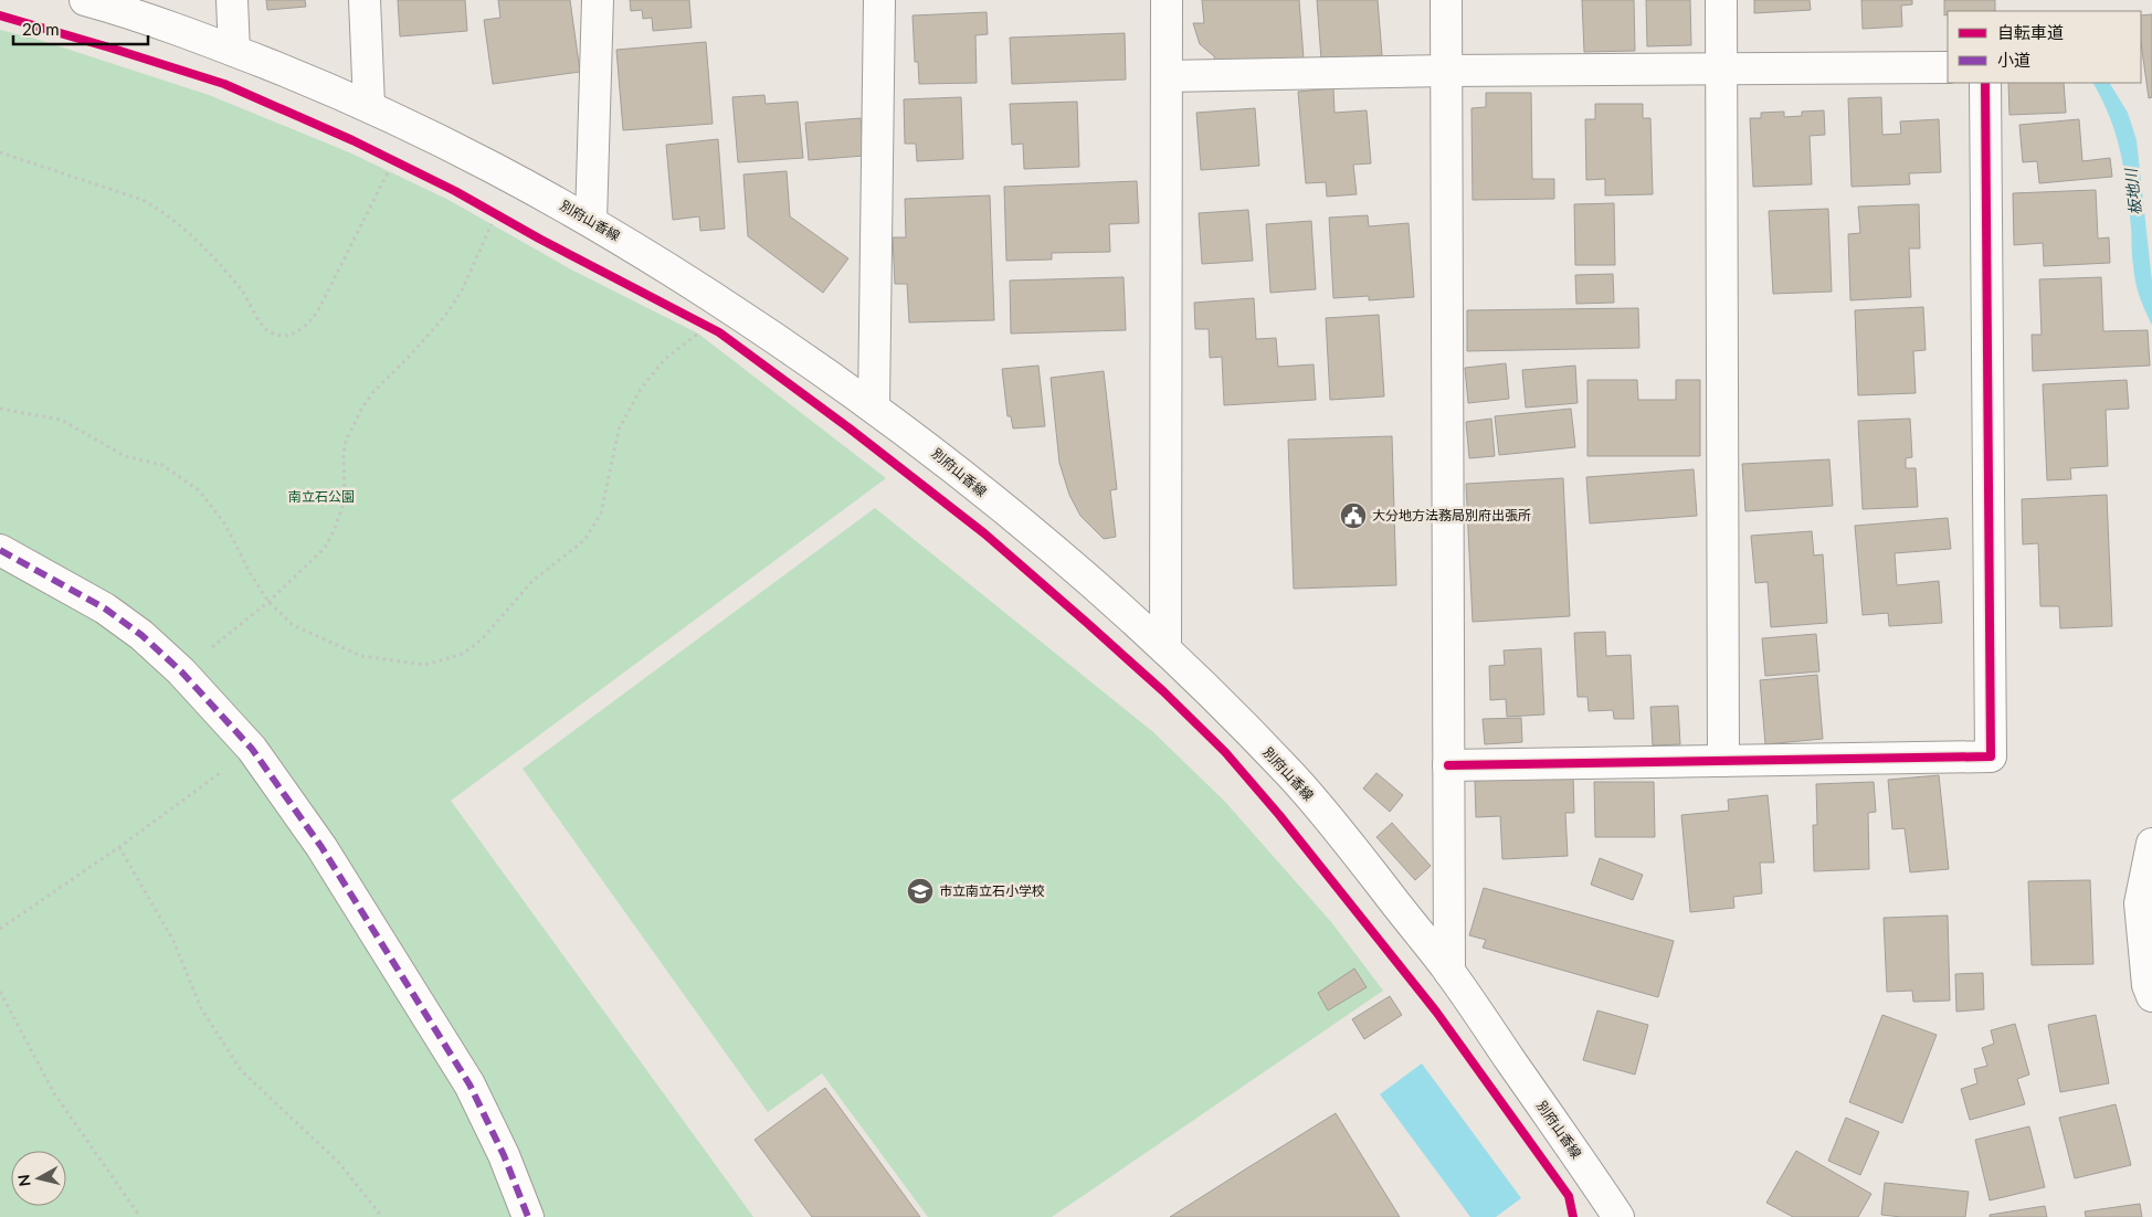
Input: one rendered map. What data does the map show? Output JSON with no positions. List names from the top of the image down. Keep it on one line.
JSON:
{"streets":{"street":["別府山香線"]},"water":["板地川"],"parks":["南立石公園"],"places":{"public building":["大分地方法務局別府出張所"],"school or university":["市立南立石小学校"]},"legend":["自転車道","小道"],"scale_bar":"20 m","north":"left"}
